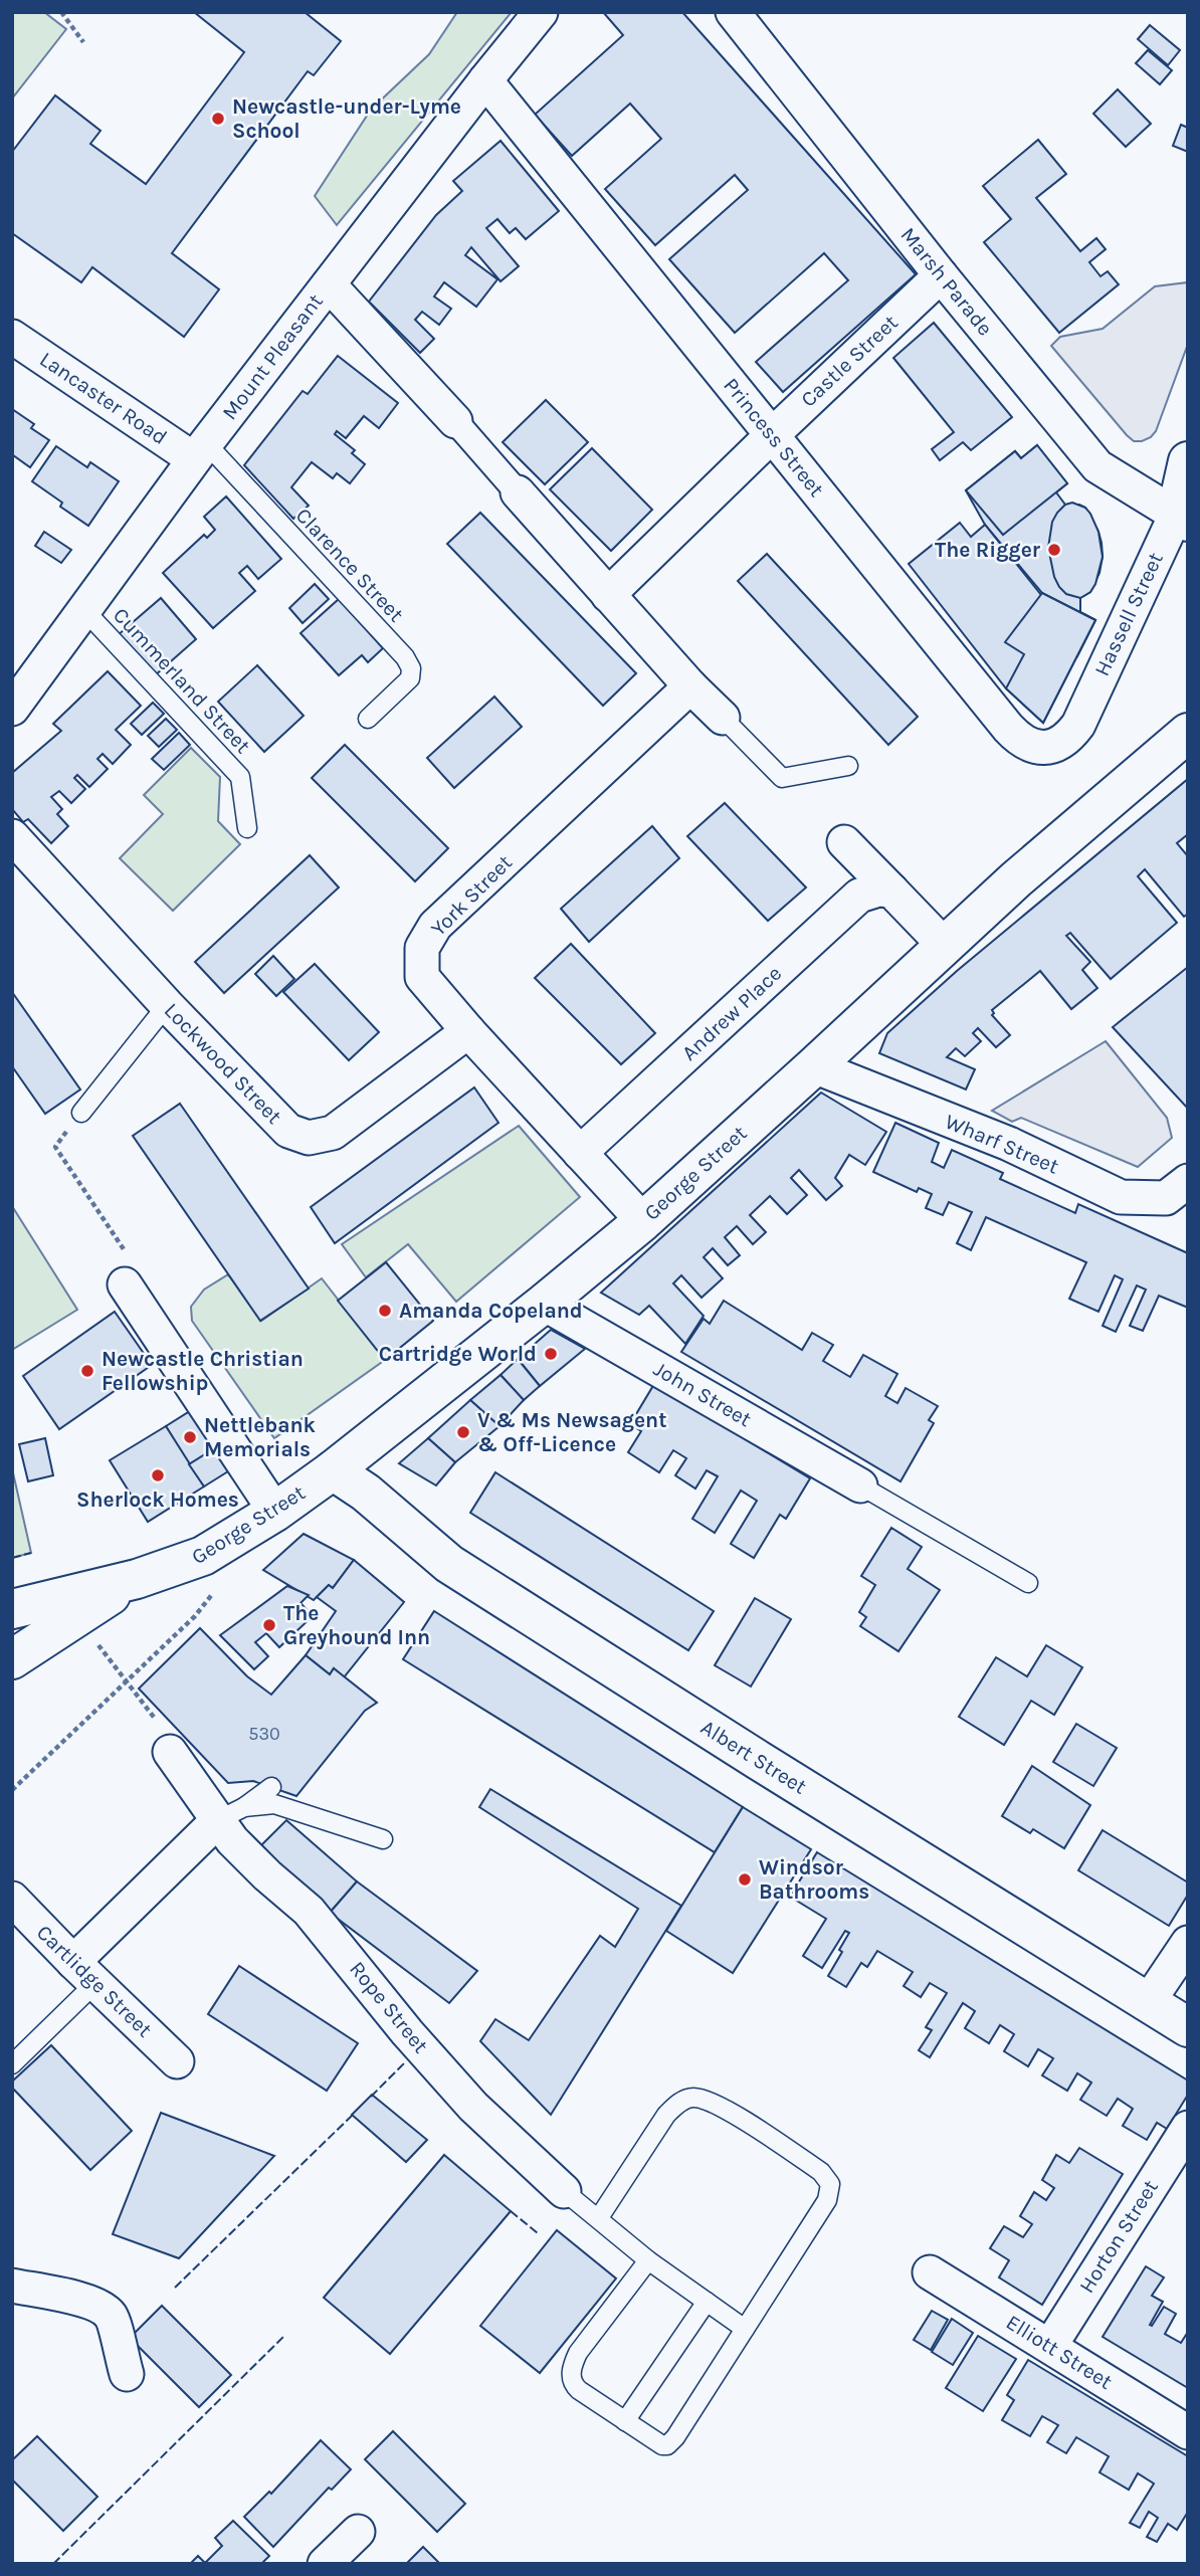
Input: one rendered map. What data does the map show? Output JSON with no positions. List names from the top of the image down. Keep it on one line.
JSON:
{"streets":{"main road":["Hassell Street","George Street","Albert Street"],"street":["Marsh Parade","Mount Pleasant","Castle Street","Lancaster Road","Princess Street","York Street","Andrew Place","Lockwood Street","Wharf Street","John Street","Cartlidge Street","Rope Street","Horton Street","Elliott Street"],"lane":["Clarence Street","Cummerland Street"]},"crossings":[["Marsh Parade","Castle Street"],["Marsh Parade","Hassell Street"],["Mount Pleasant","Lancaster Road"],["Mount Pleasant","Princess Street"],["Mount Pleasant","Clarence Street"],["Mount Pleasant","Cummerland Street"],["Castle Street","Princess Street"],["Lancaster Road","Clarence Street"],["Princess Street","Hassell Street"],["York Street","Andrew Place"],["York Street","Lockwood Street"],["York Street","George Street"],["Wharf Street","George Street"],["George Street","John Street"],["George Street","Albert Street"],["Horton Street","Elliott Street"]],"places":["Newcastle-under-Lyme School","The Rigger","Amanda Copeland","Cartridge World","Newcastle Christian Fellowship","V & Ms Newsagent & Off-Licence","Nettlebank Memorials","Sherlock Homes","The Greyhound Inn","Windsor Bathrooms"],"house_numbers":["530"]}
